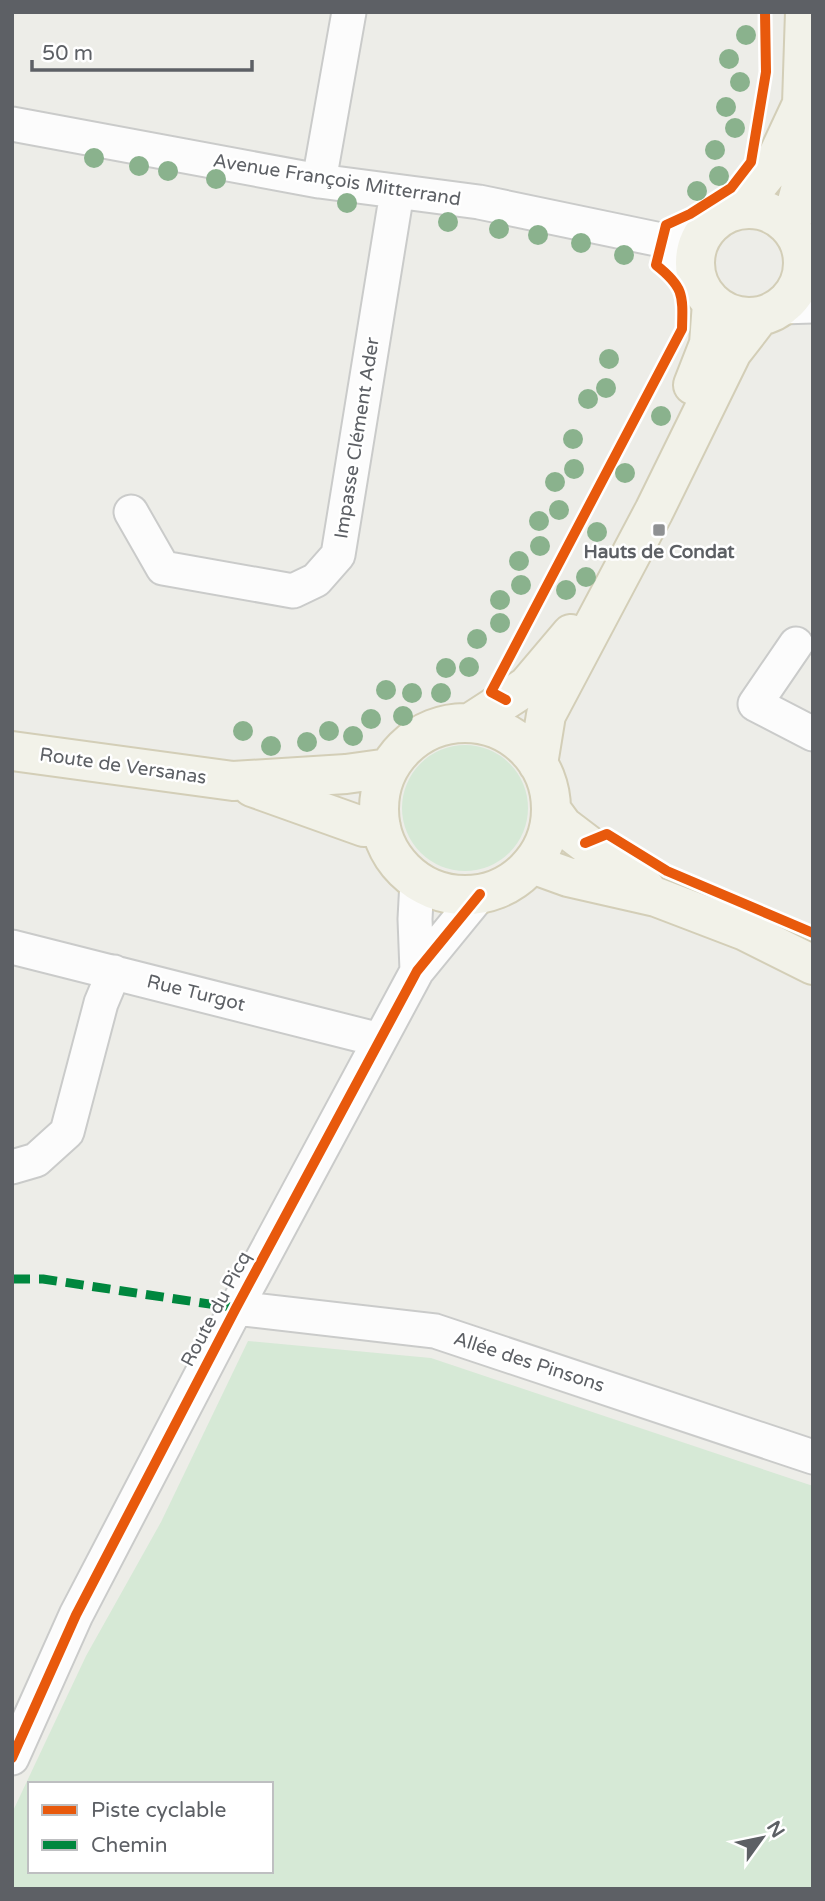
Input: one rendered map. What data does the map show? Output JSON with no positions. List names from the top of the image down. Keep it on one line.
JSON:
{"streets":{"main road":["Route de Versanas"],"street":["Avenue François Mitterrand","Impasse Clément Ader","Rue Turgot","Route du Picq","Allée des Pinsons"]},"crossings":[["Avenue François Mitterrand","Impasse Clément Ader"],["Rue Turgot","Route du Picq"],["Route du Picq","Allée des Pinsons"]],"places":{"transit":["Hauts de Condat"]},"legend":["Piste cyclable","Chemin"],"scale_bar":"50 m","north":"top right"}
